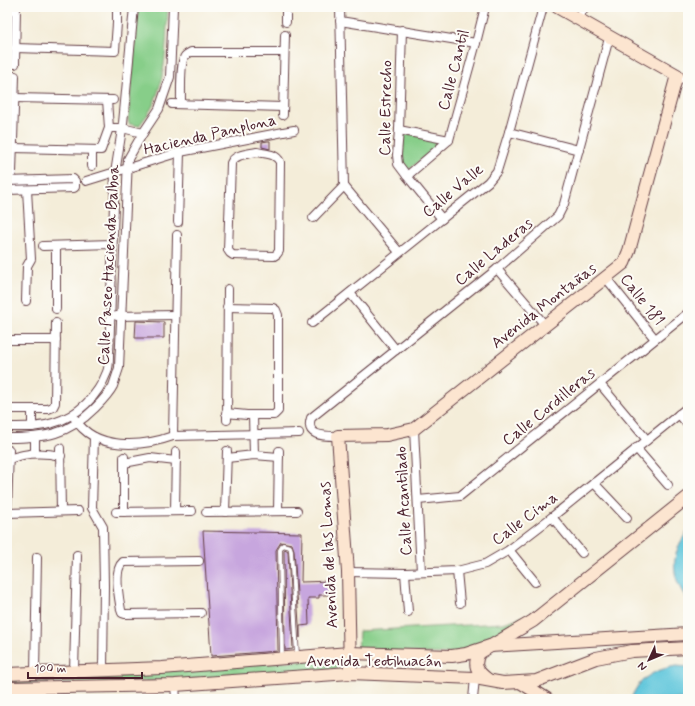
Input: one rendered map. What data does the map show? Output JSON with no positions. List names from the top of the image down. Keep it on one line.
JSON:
{"streets":{"main road":["Avenida Montañas","Avenida de las Lomas","Avenida Teotihuacán"],"street":["Calle Cantil","Calle Estrecho","Hacienda Panplona","Calle Valle","Calle Laderas","Calle Paseo Hacienda Balboa","Calle 181","Calle Cordilleras","Calle Acantilado","Calle Cima"]},"crossings":[["Calle Estrecho","Calle Valle"],["Hacienda Panplona","Calle Paseo Hacienda Balboa"],["Calle Laderas","Avenida Montañas"],["Calle 181","Avenida Montañas"],["Calle 181","Calle Cordilleras"],["Avenida Montañas","Calle Acantilado"],["Avenida Montañas","Avenida de las Lomas"],["Calle Cordilleras","Calle Acantilado"],["Calle Acantilado","Calle Cima"],["Calle Cima","Avenida de las Lomas"],["Avenida de las Lomas","Avenida Teotihuacán"]],"scale_bar":"100 m","north":"bottom left"}
